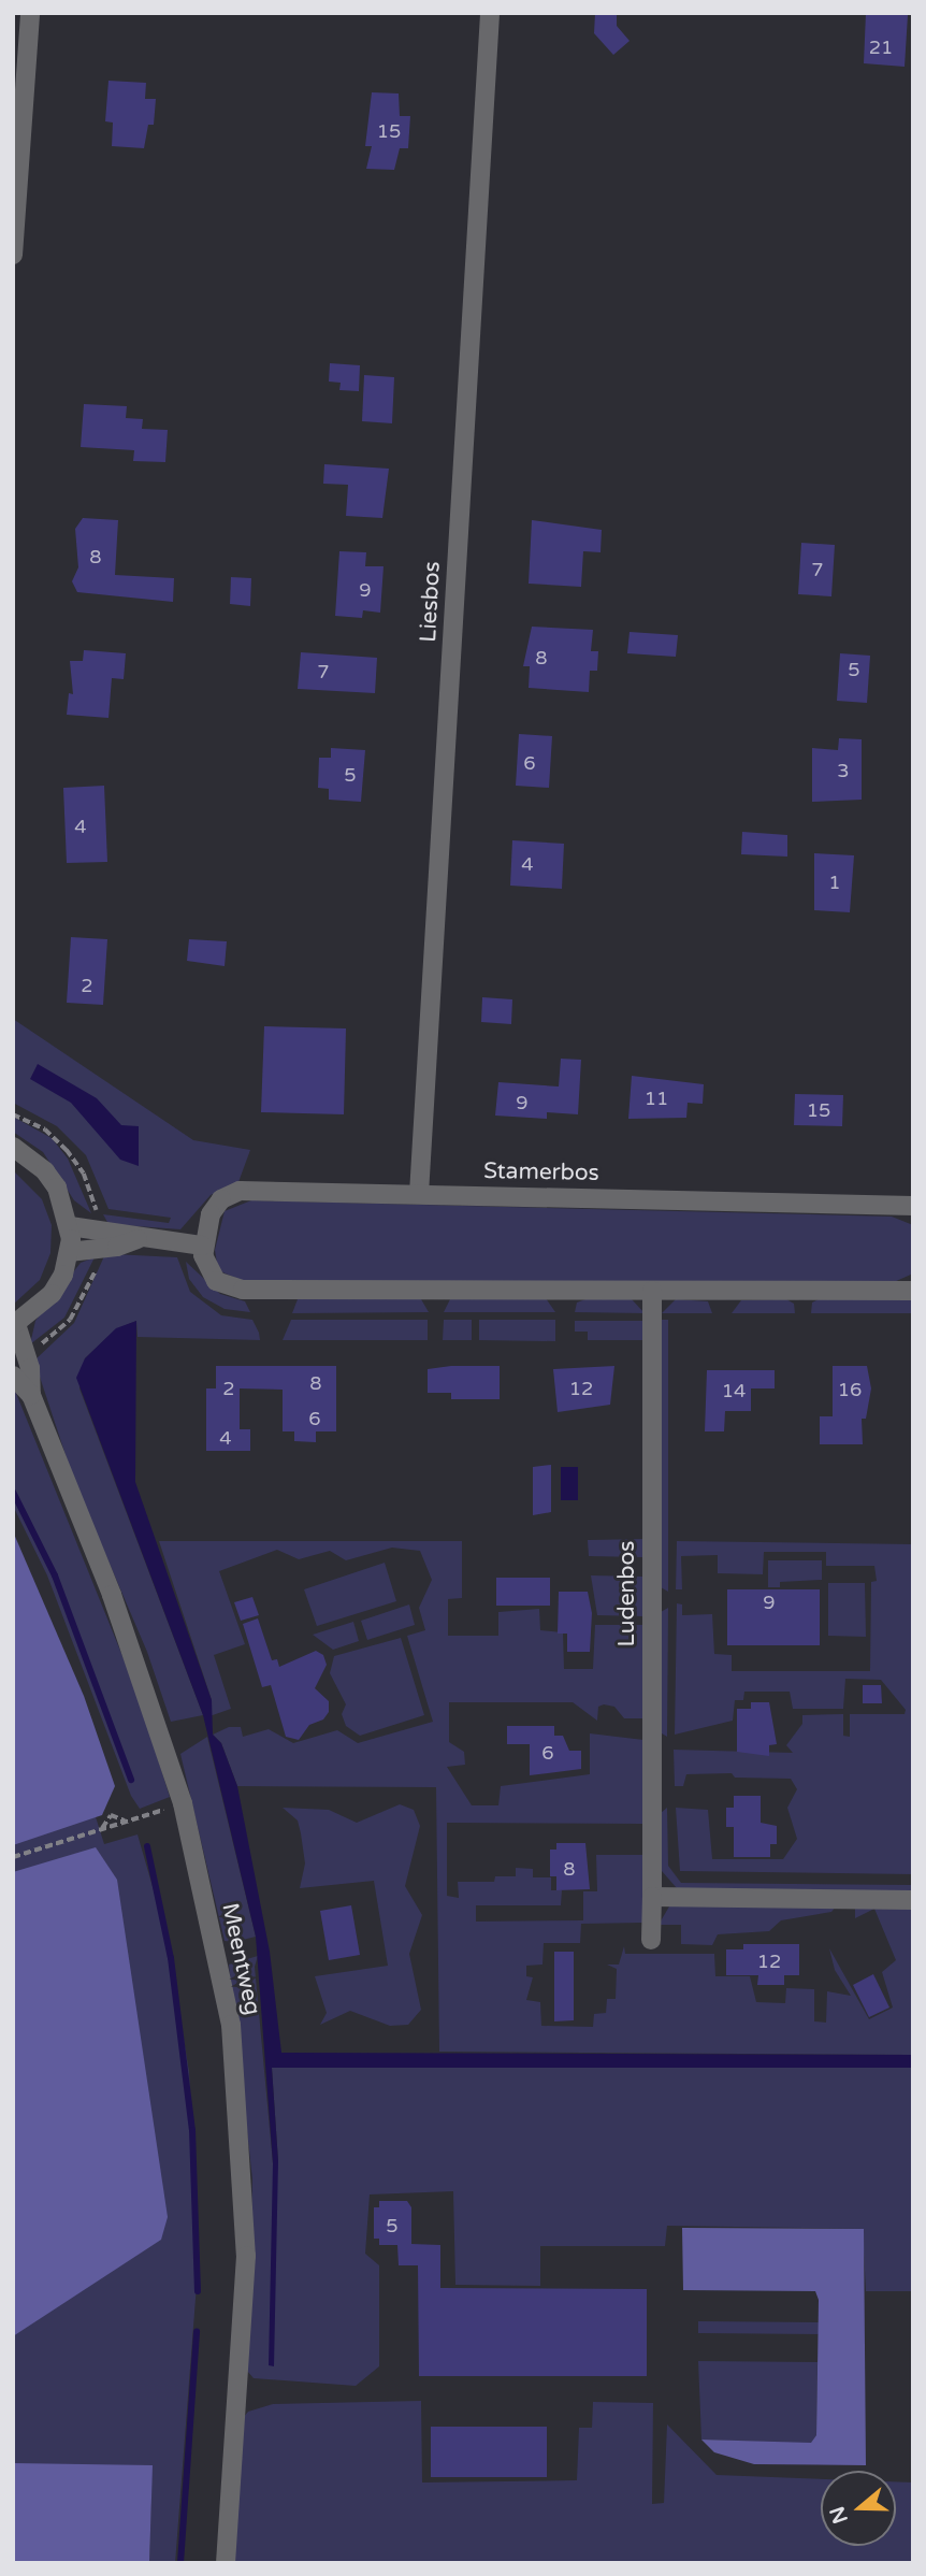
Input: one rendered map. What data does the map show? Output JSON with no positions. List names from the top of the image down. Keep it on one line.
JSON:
{"streets":{"street":["Liesbos","Stamerbos","Ludenbos","Meentweg"]},"crossings":[["Liesbos","Stamerbos"]],"house_numbers":["21","15","8","7","9","8","5","7","6","3","5","4","4","1","2","11","9","15","8","2","12","16","14","6","4","9","6","8","12","5"],"north":"left"}
